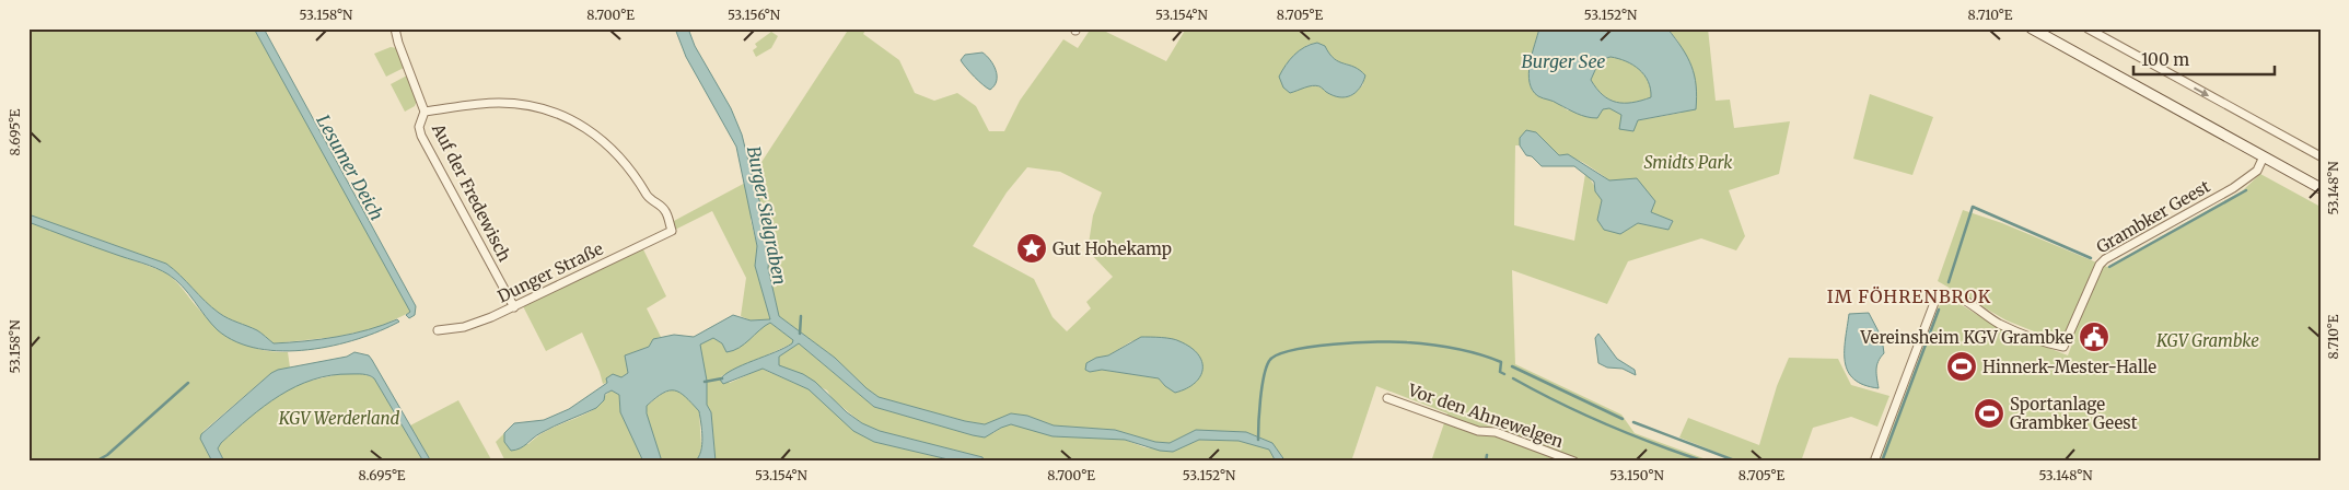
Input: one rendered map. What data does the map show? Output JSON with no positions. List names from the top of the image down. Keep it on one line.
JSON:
{"streets":{"street":["Auf der Fredewisch","Grambker Geest","Dunger Straße","Vor den Ahnewelgen"]},"crossings":[["Auf der Fredewisch","Dunger Straße"]],"districts":["IM FÖHRENBROK"],"water":["Burger See","Lesumer Deich","Burger Sielgraben"],"parks":["Smidts Park","KGV Grambke","KGV Werderland"],"places":{"place":["Gut Hohekamp"],"public building":["Vereinsheim KGV Grambke"],"sports":["Hinnerk-Mester-Halle","Sportanlage Grambker Geest"]},"scale_bar":"100 m","coordinates":["53.158°N","8.700°E","53.156°N","53.154°N","8.705°E","53.152°N","8.710°E","8.695°E","53.148°N","53.150°N"]}
